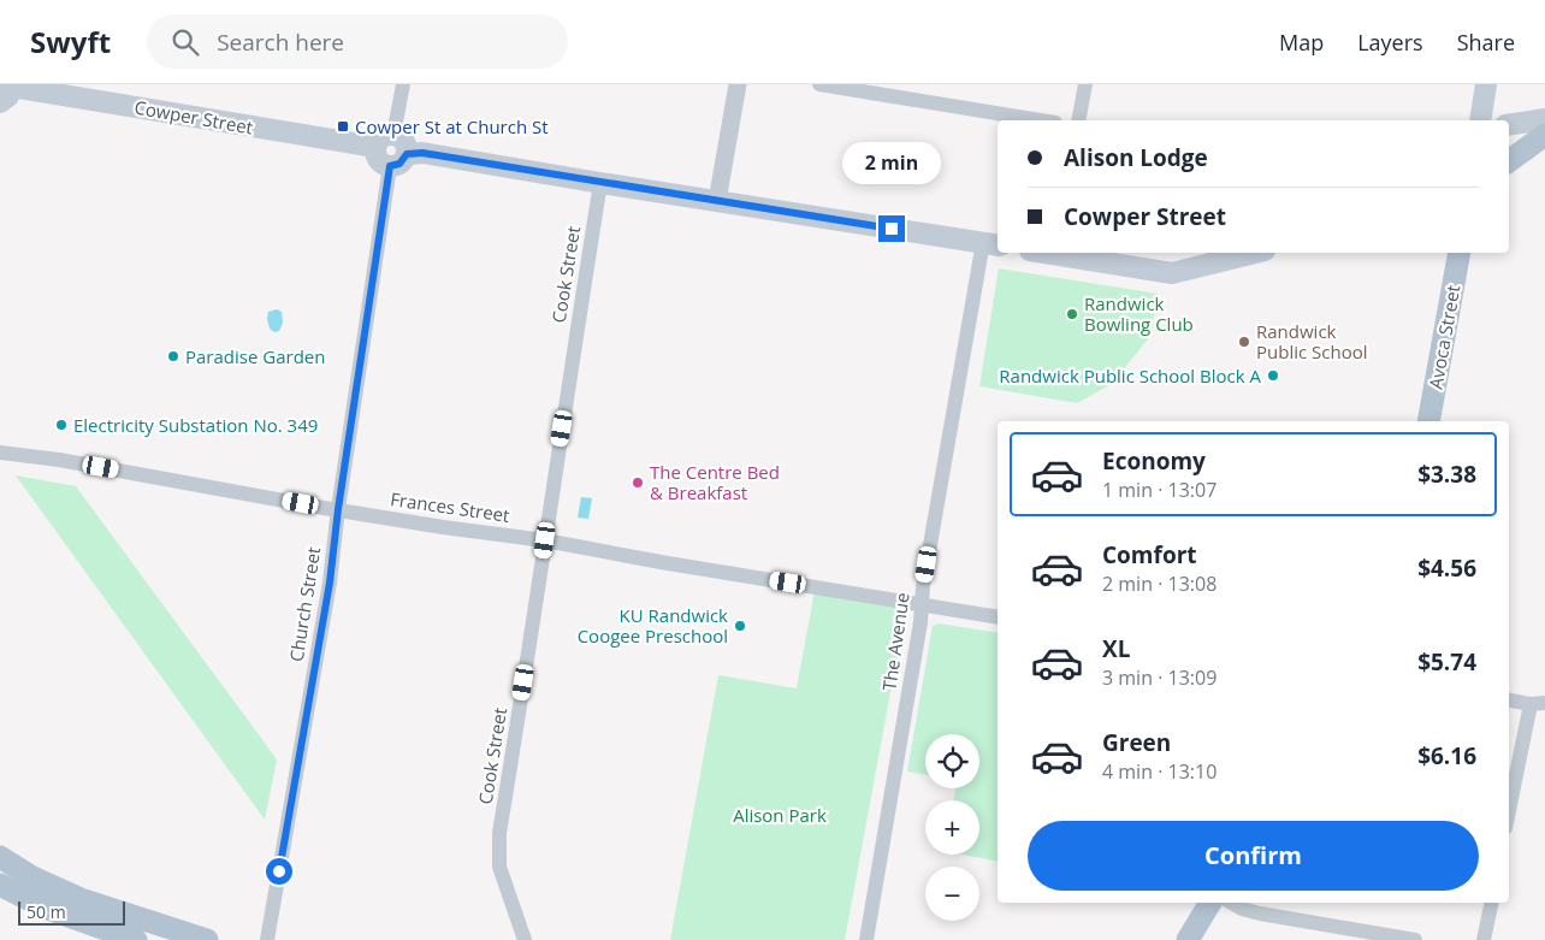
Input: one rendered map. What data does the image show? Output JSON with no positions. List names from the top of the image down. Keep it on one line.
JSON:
{"streets":{"main road":["Cowper Street","Avoca Street"],"street":["Cook Street","Frances Street","Church Street","The Avenue"]},"crossings":[["Cowper Street","Church Street"],["Cook Street","Frances Street"],["Frances Street","Church Street"],["Frances Street","The Avenue"]],"parks":["Alison Park"],"places":{"transit":["Cowper St at Church St"],"other":["Randwick Bowling Club","Randwick Public School","Paradise Garden","Randwick Public School Block A","Electricity Substation No. 349","The Centre Bed & Breakfast","KU Randwick Coogee Preschool"]},"scale_bar":"50 m","page":{"header":"Swyft","search":"Search here","nav":["Map","Layers","Share"],"banner":["Alison Lodge","Cowper Street"],"bubble":"2 min","list":[{"name":"Economy","note":"1 min · 13:07","value":"$3.38"},{"name":"Comfort","note":"2 min · 13:08","value":"$4.56"},{"name":"XL","note":"3 min · 13:09","value":"$5.74"},{"name":"Green","note":"4 min · 13:10","value":"$6.16"}],"map_buttons":["+","−"],"buttons":"Confirm","scale":"50 m"}}
